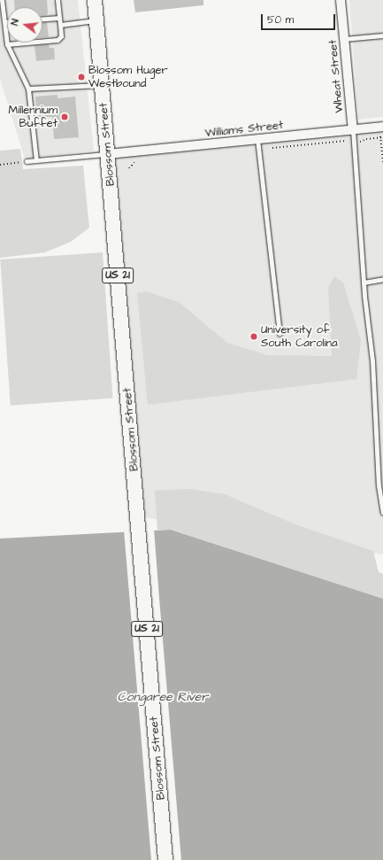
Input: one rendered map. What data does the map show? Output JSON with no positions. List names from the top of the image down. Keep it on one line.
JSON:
{"streets":{"main road":["Blossom Street","US 21"],"street":["Wheat Street","Williams Street"]},"crossings":[["Wheat Street","Williams Street"],["Williams Street","Blossom Street"]],"water":["Congaree River"],"places":["Blossom Huger Westbound","Millennium Buffet","University of South Carolina"],"scale_bar":"50 m","north":"left"}
